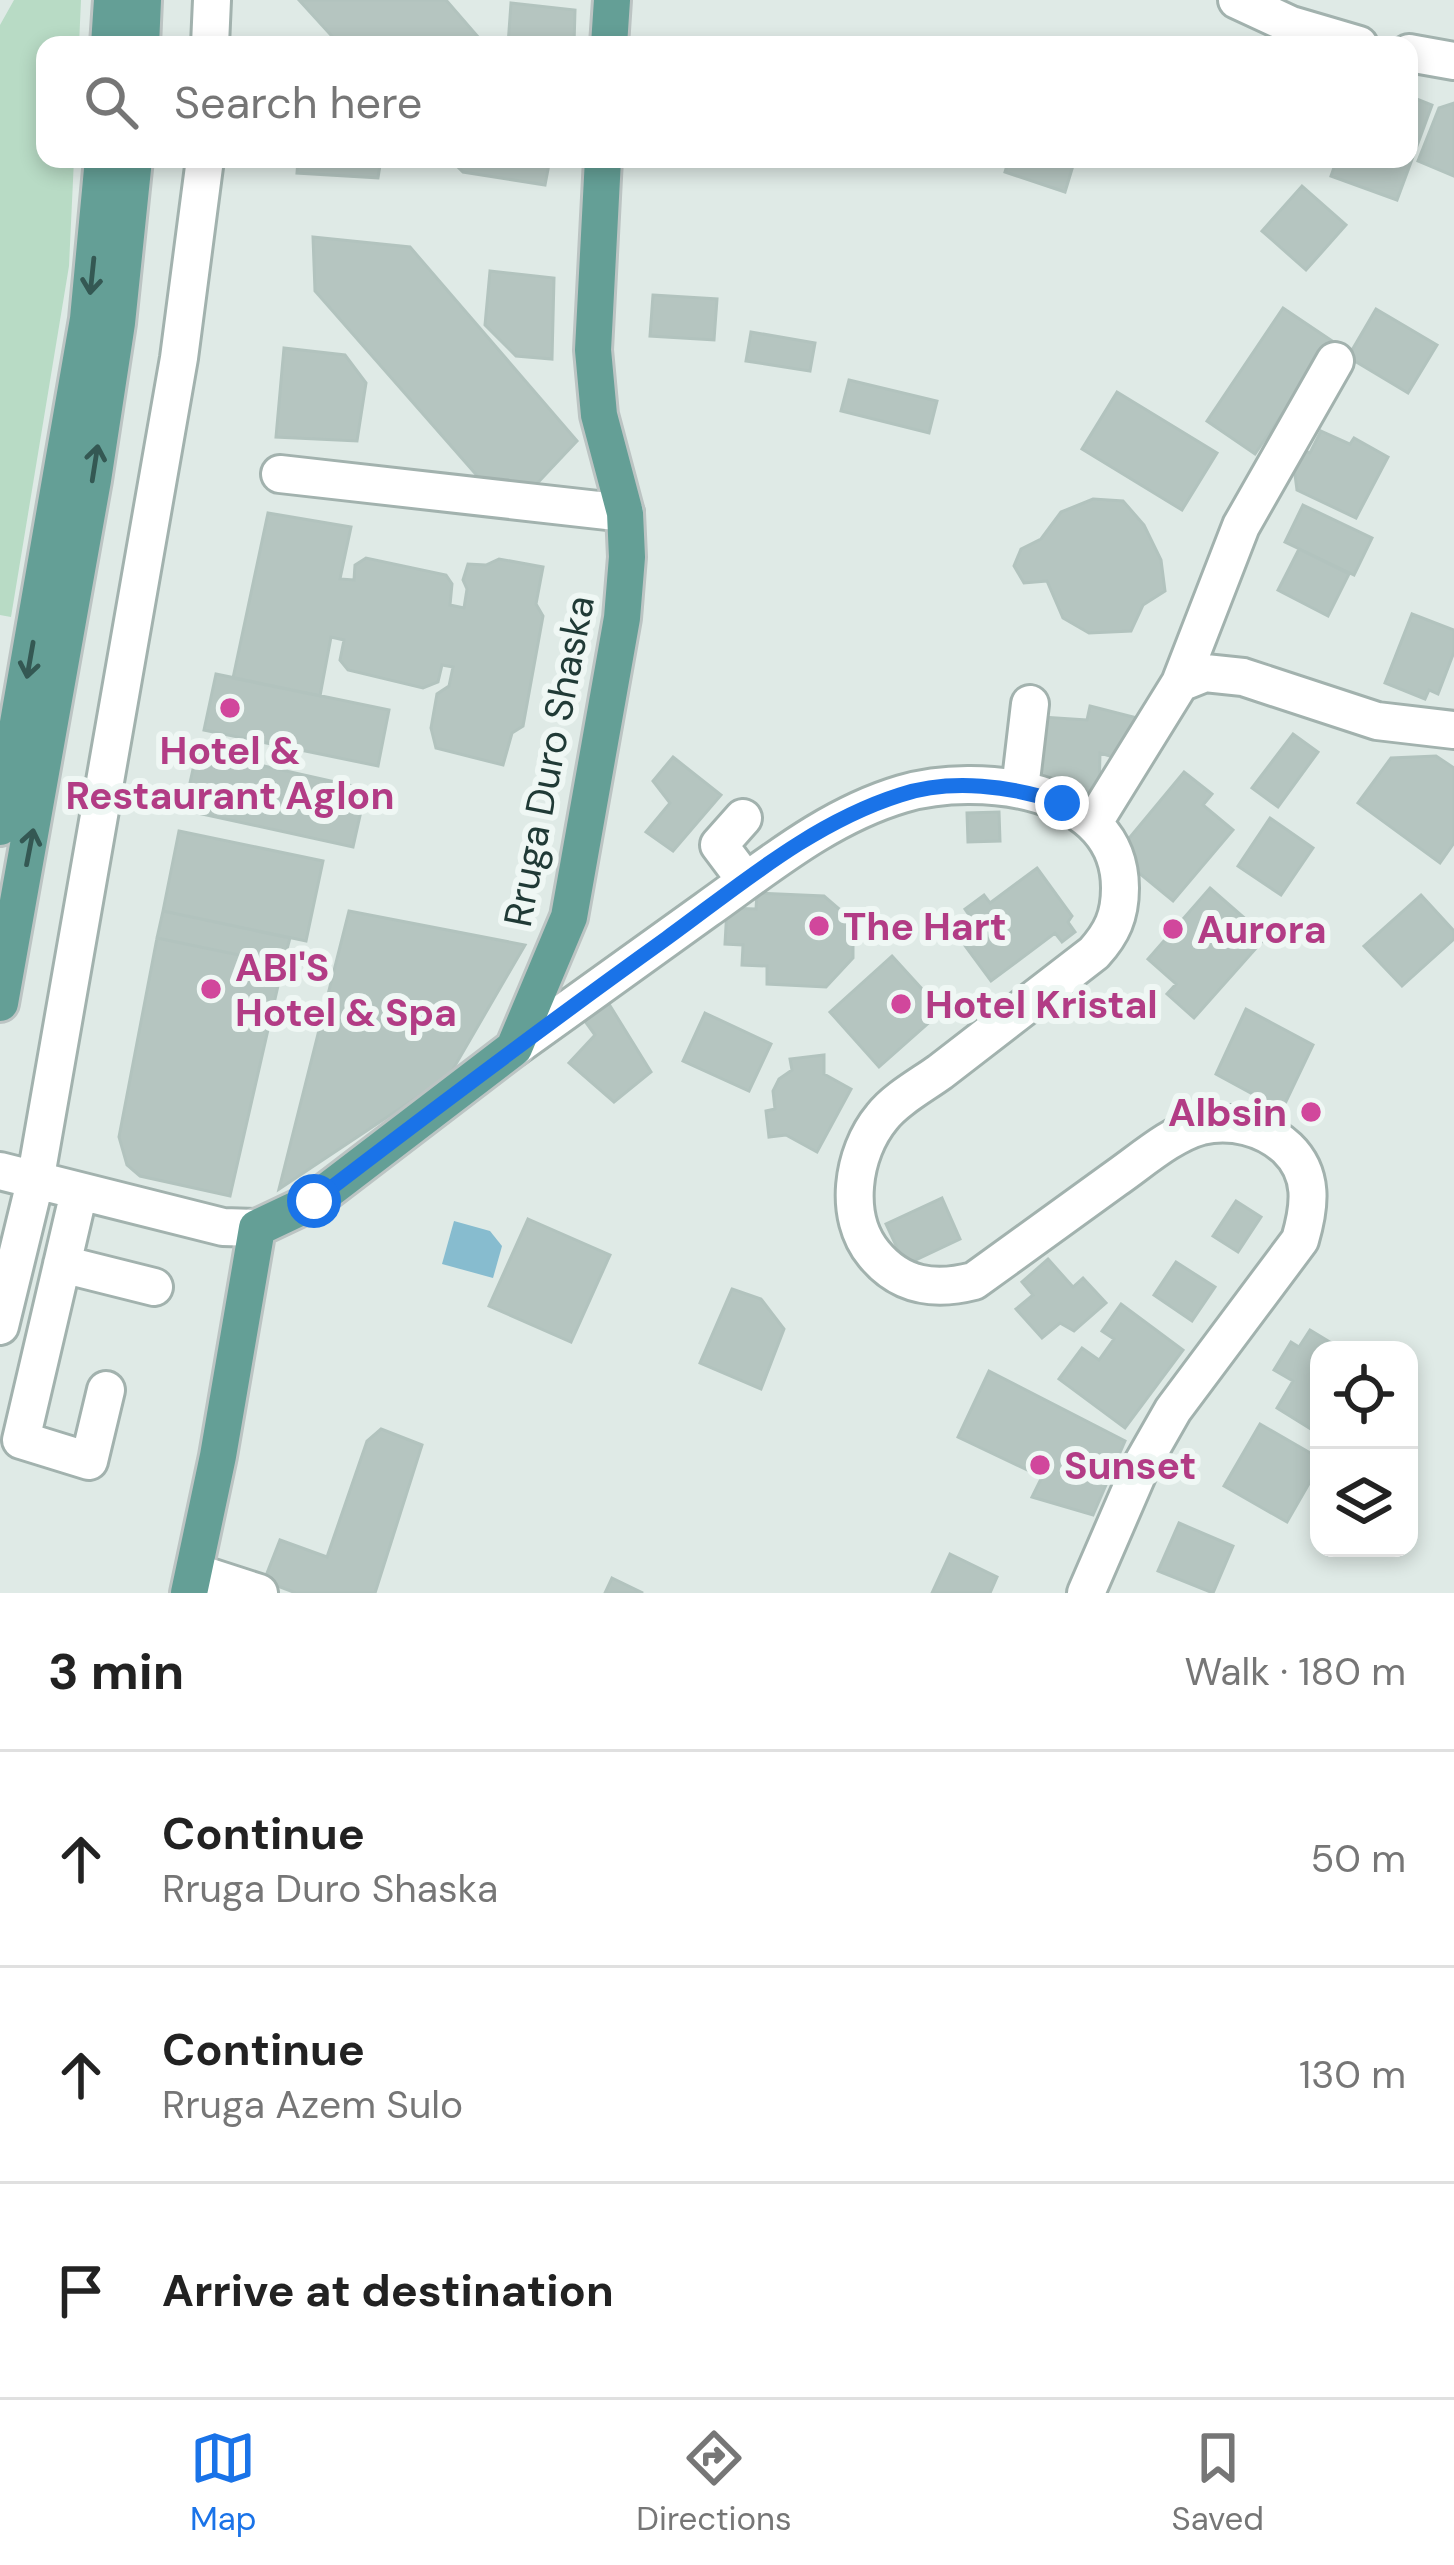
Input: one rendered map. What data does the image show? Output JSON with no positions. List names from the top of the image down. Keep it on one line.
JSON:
{"streets":{"main road":["Rruga Duro Shaska"]},"places":["Hotel & Restaurant Aglon","The Hart","Aurora","ABI'S Hotel & Spa","Hotel Kristal","Albsin","Sunset"],"page":{"search":"Search here","heading":["3 min","Walk · 180 m"],"list":[["Continue","Rruga Duro Shaska","50 m"],["Continue","Rruga Azem Sulo","130 m"],"Arrive at destination"],"nav":["Map","Directions","Saved"]}}
